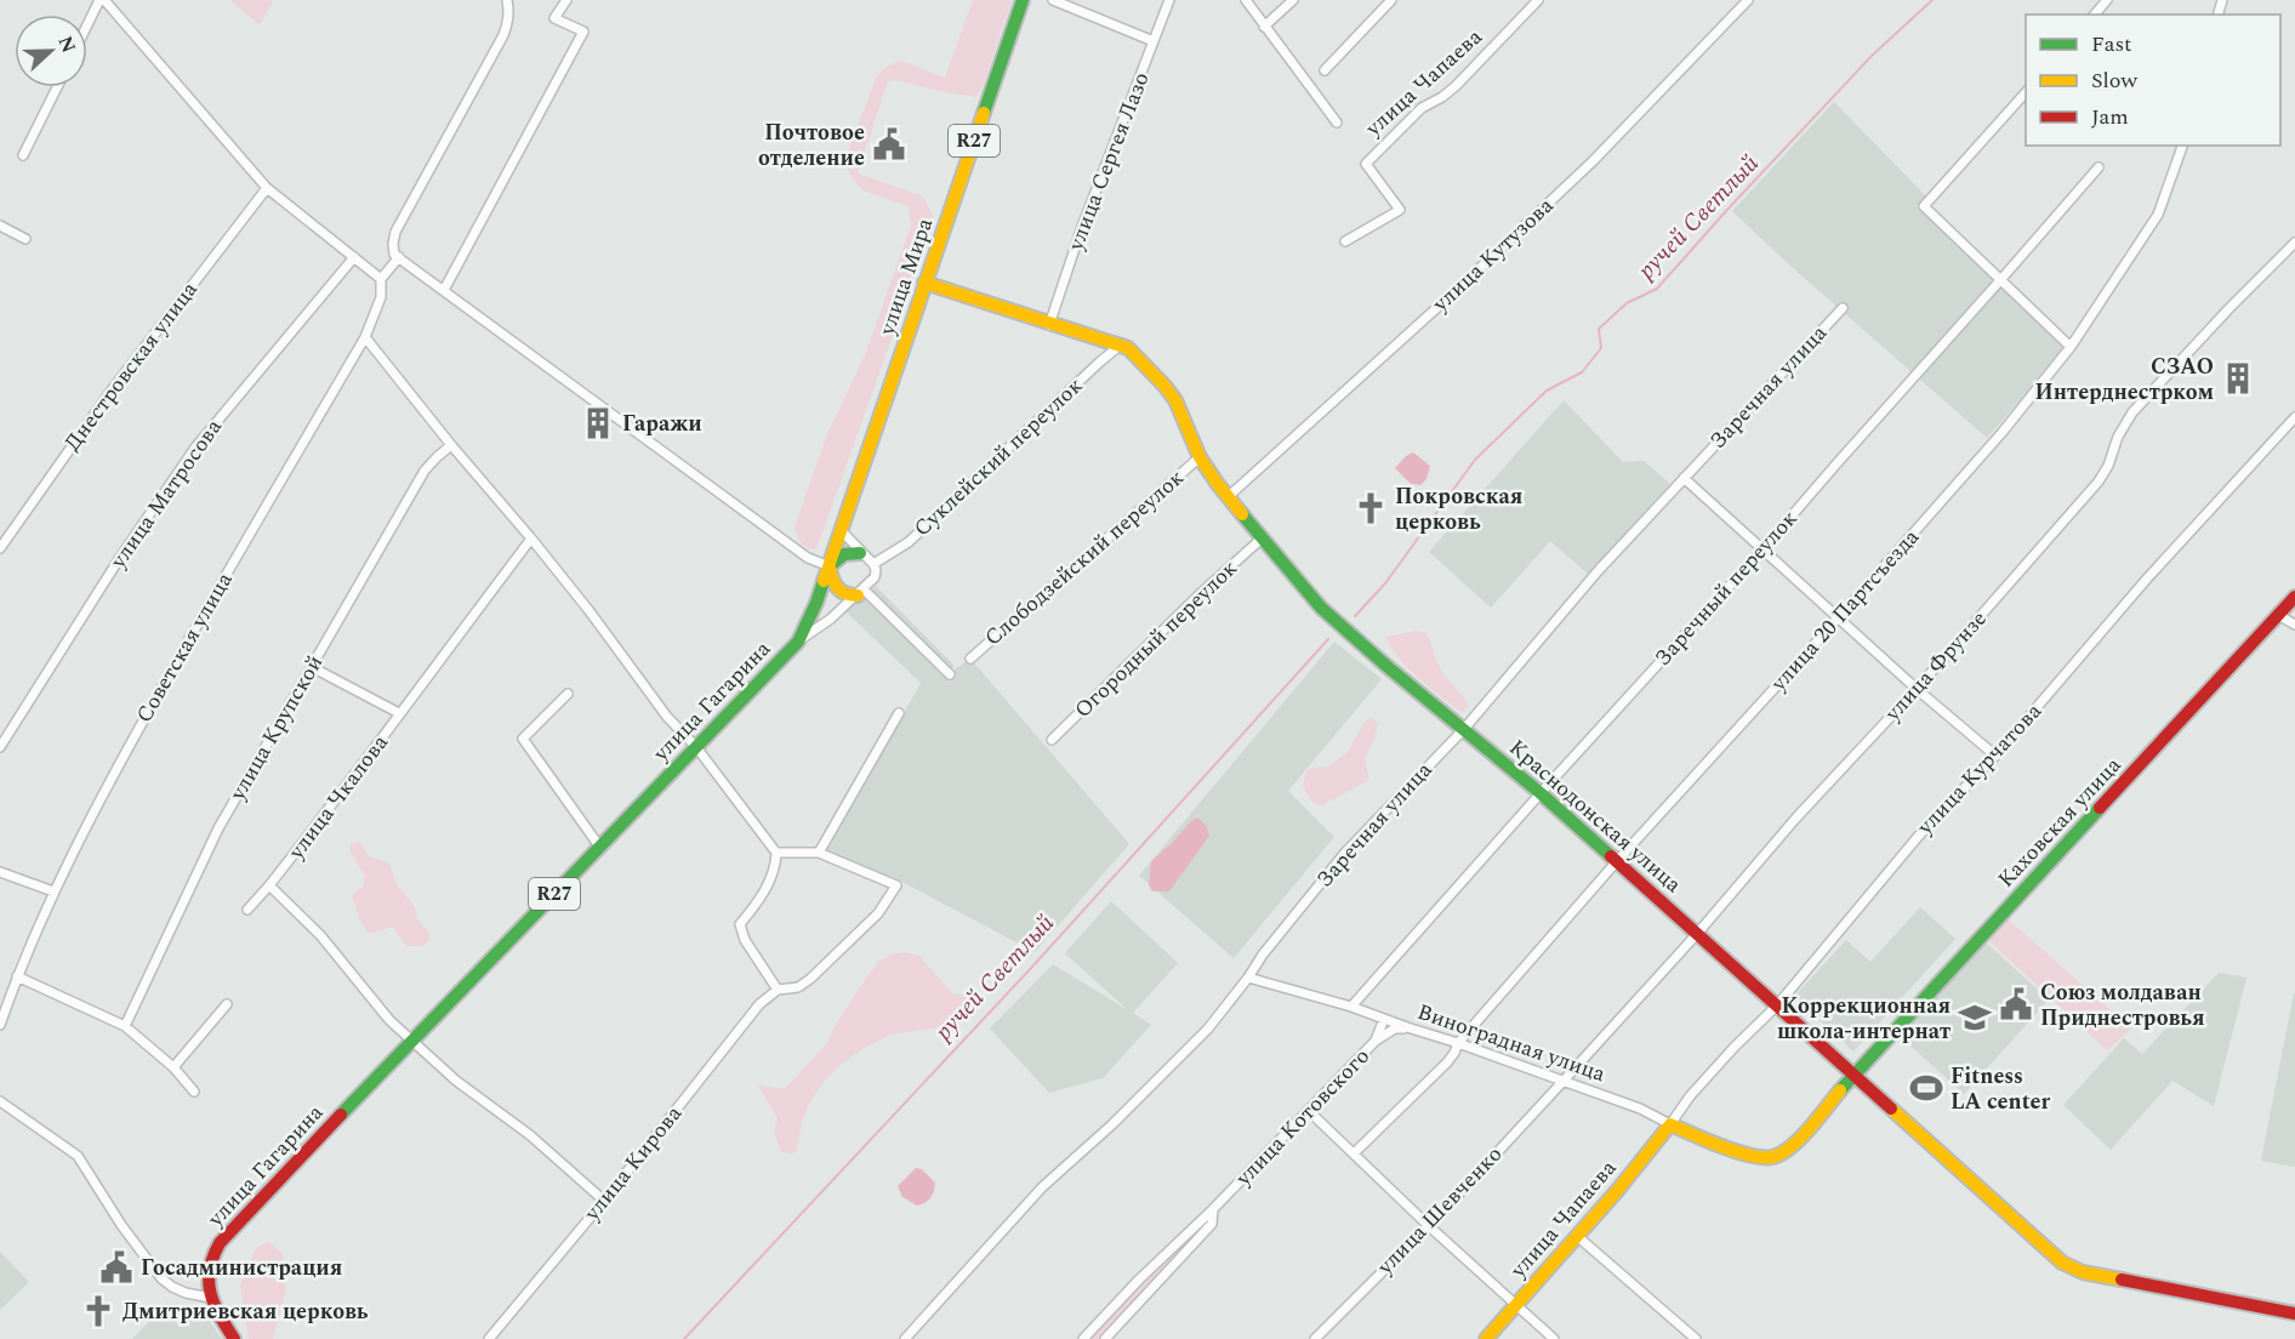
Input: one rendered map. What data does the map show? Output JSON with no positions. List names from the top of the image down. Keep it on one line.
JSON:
{"streets":{"street":["улица Чапаева","R27","улица Сергея Лазо","улица Кутузова","улица Мира","Днестровская улица","Заречная улица","Суклейский переулок","улица Матросова","Слободзейский переулок","Заречный переулок","улица 20 Партсъезда","Огородный переулок","Советская улица","улица Фрунзе","улица Гагарина","улица Крупской","улица Курчатова","улица Чкалова","Краснодонская улица","Каховская улица","Виноградная улица","улица Котовского","улица Кирова","улица Шевченко"]},"crossings":[["улица Чапаева","улица Курчатова"],["улица Чапаева","Виноградная улица"],["улица Сергея Лазо","Краснодонская улица"],["улица Кутузова","Краснодонская улица"],["улица Мира","Суклейский переулок"],["улица Мира","улица Гагарина"],["улица Мира","Краснодонская улица"],["Заречная улица","Краснодонская улица"],["Заречная улица","Виноградная улица"],["Суклейский переулок","улица Гагарина"],["Суклейский переулок","Краснодонская улица"],["Слободзейский переулок","Краснодонская улица"],["Заречный переулок","Краснодонская улица"],["Заречный переулок","Виноградная улица"],["улица 20 Партсъезда","Краснодонская улица"],["улица 20 Партсъезда","Виноградная улица"],["Огородный переулок","Краснодонская улица"],["улица Фрунзе","Краснодонская улица"],["улица Фрунзе","Виноградная улица"],["улица Фрунзе","улица Шевченко"],["улица Курчатова","Краснодонская улица"],["улица Курчатова","Виноградная улица"],["Краснодонская улица","Каховская улица"],["Каховская улица","Виноградная улица"],["Виноградная улица","улица Котовского"],["Виноградная улица","улица Шевченко"]],"water":["ручей Светлый"],"places":{"public building":["Почтовое отделение","Союз молдаван Приднестровья","Госадминистрация"],"building":["СЗАО Интерднестрком","Гаражи"],"church":["Покровская церковь","Дмитриевская церковь"],"school or university":["Коррекционная школа-интернат"],"sports":["Fitness LA center"]},"legend":["Fast","Slow","Jam"],"north":"right"}
